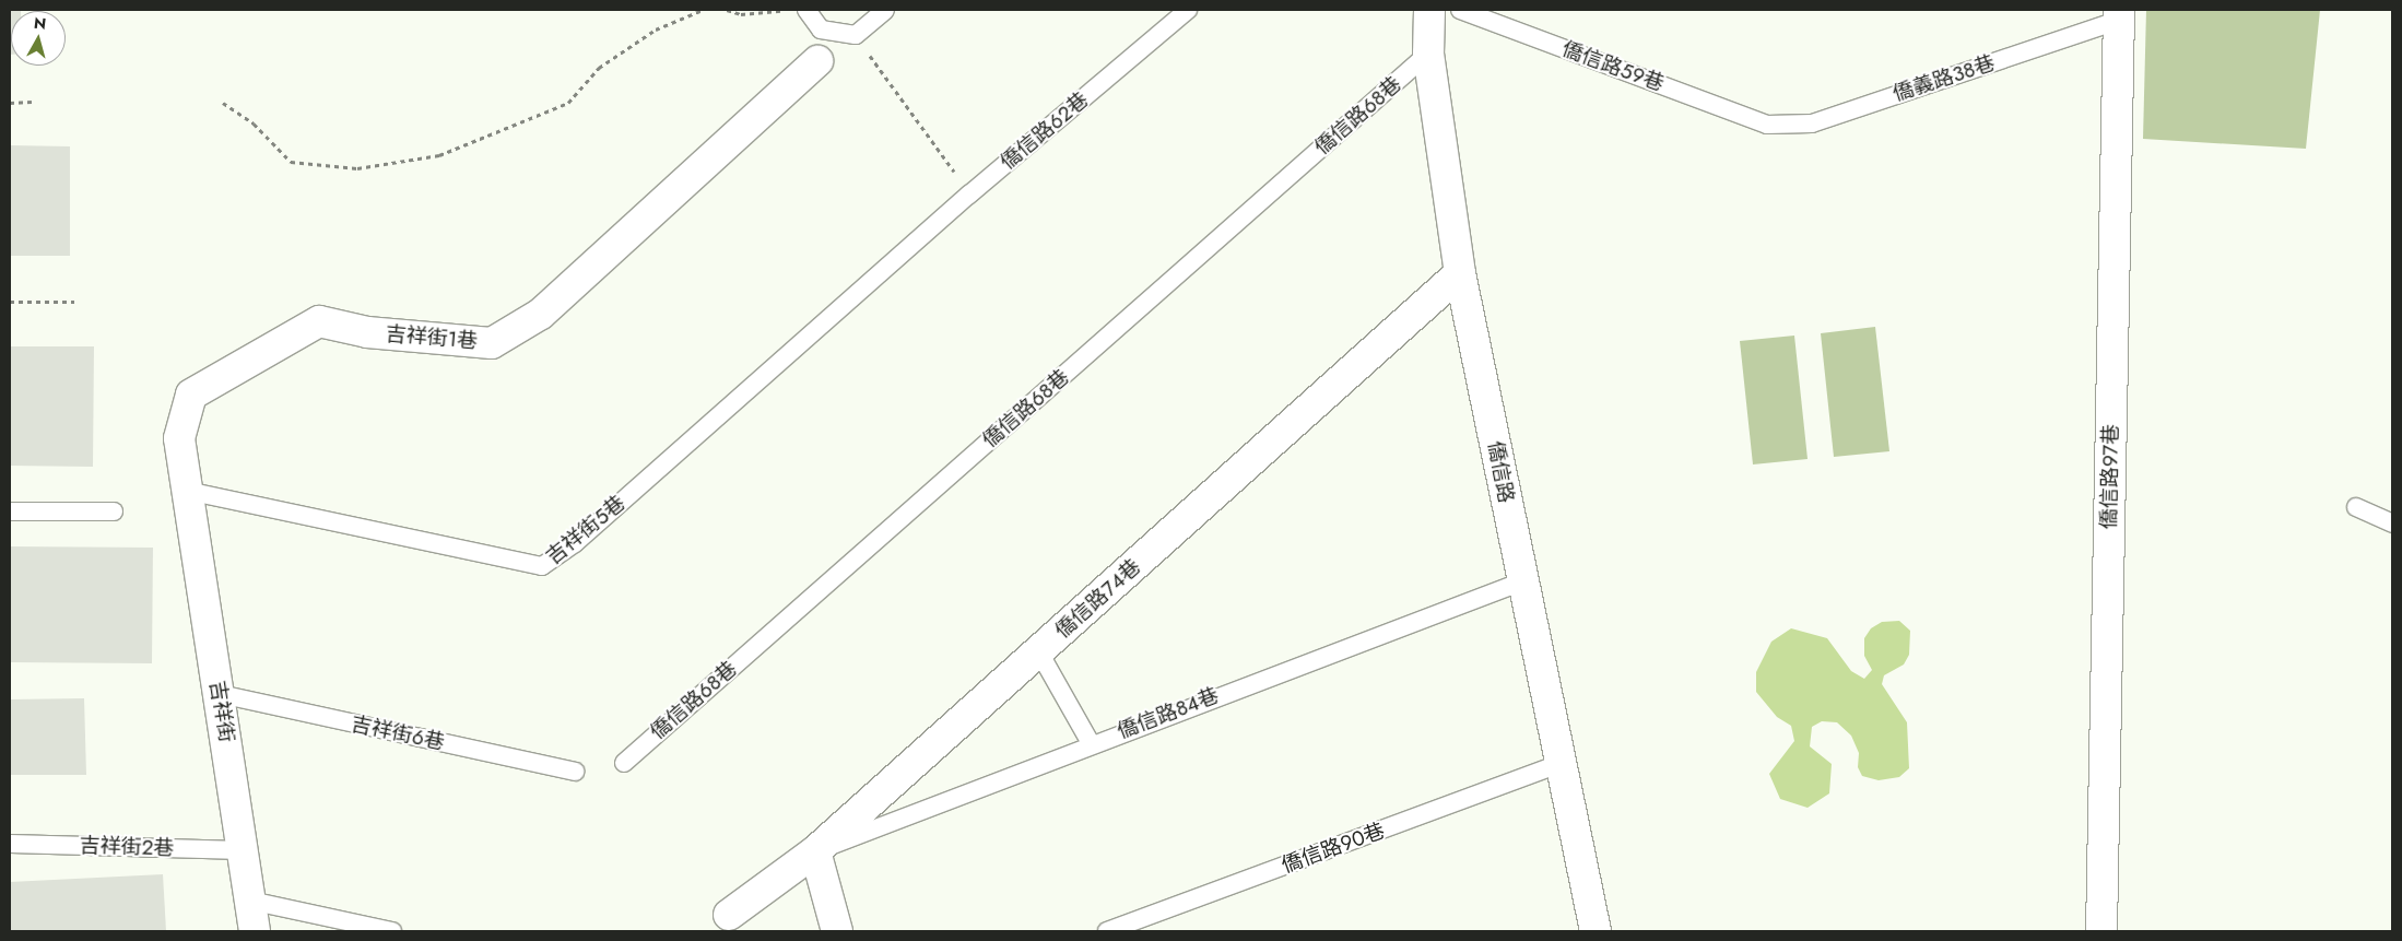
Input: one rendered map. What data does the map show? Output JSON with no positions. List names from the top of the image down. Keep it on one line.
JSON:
{"streets":{"street":["吉祥街1巷","僑信路","僑信路97巷","僑信路74巷","吉祥街"],"lane":["僑信路59巷","僑義路38巷","僑信路68巷","僑信路62巷","吉祥街5巷","僑信路84巷","吉祥街6巷","吉祥街2巷","僑信路90巷"]},"crossings":[["僑信路59巷","僑義路38巷"],["僑義路38巷","僑信路97巷"],["僑信路68巷","僑信路"],["僑信路62巷","吉祥街5巷"],["吉祥街1巷","吉祥街5巷"],["吉祥街1巷","吉祥街"],["僑信路","僑信路74巷"],["僑信路","僑信路84巷"],["僑信路","僑信路90巷"],["吉祥街5巷","吉祥街"],["僑信路74巷","僑信路84巷"],["吉祥街","吉祥街6巷"],["吉祥街","吉祥街2巷"]],"north":"top"}
